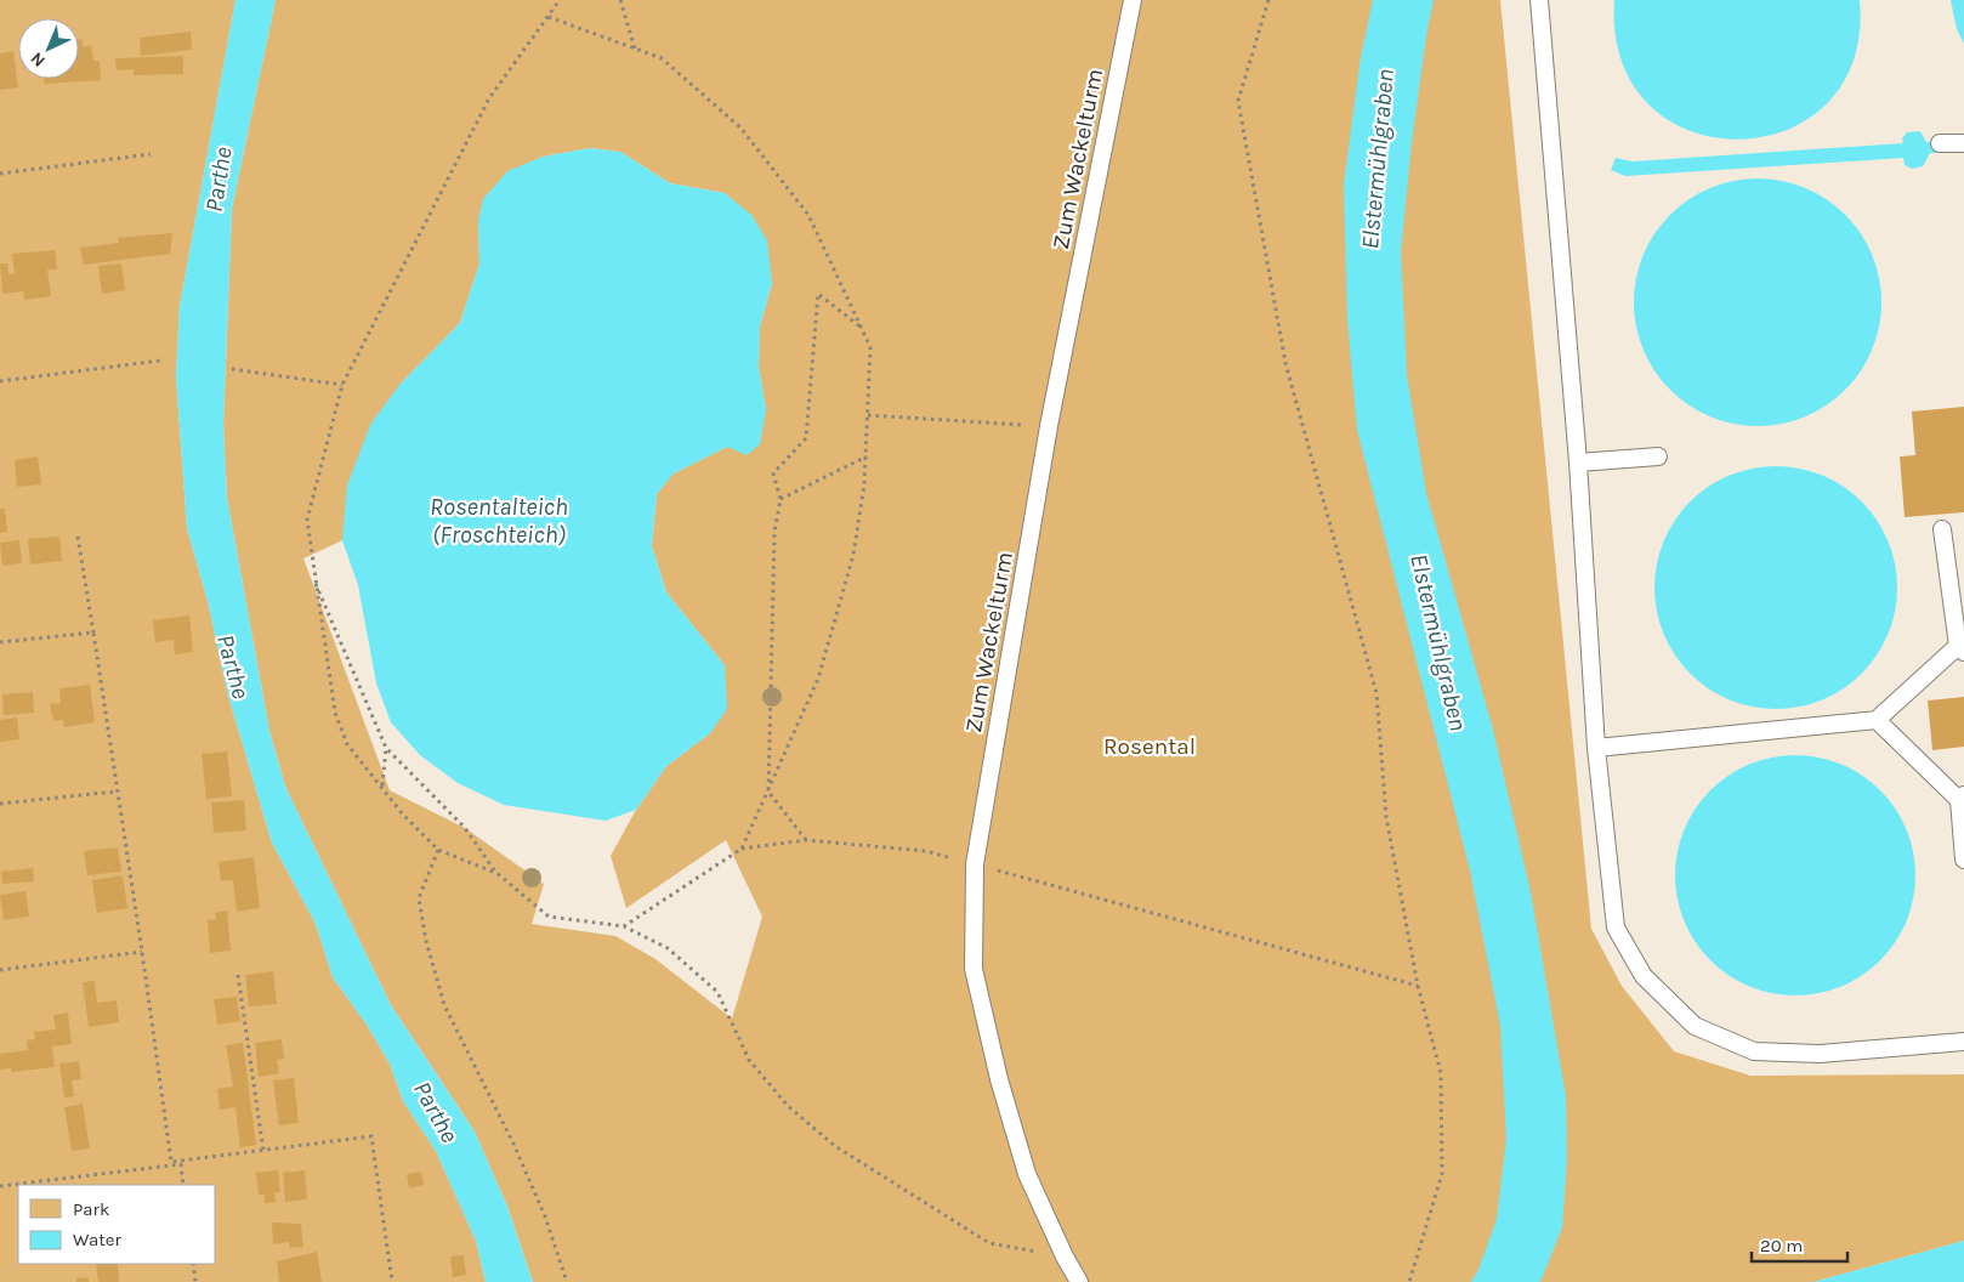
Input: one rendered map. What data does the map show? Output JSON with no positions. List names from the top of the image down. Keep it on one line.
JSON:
{"streets":{"lane":["Zum Wackelturm"]},"water":["Elstermühlgraben","Parthe","Rosentalteich (Froschteich)"],"parks":["Rosental"],"legend":["Park","Water"],"scale_bar":"20 m","north":"bottom left"}
